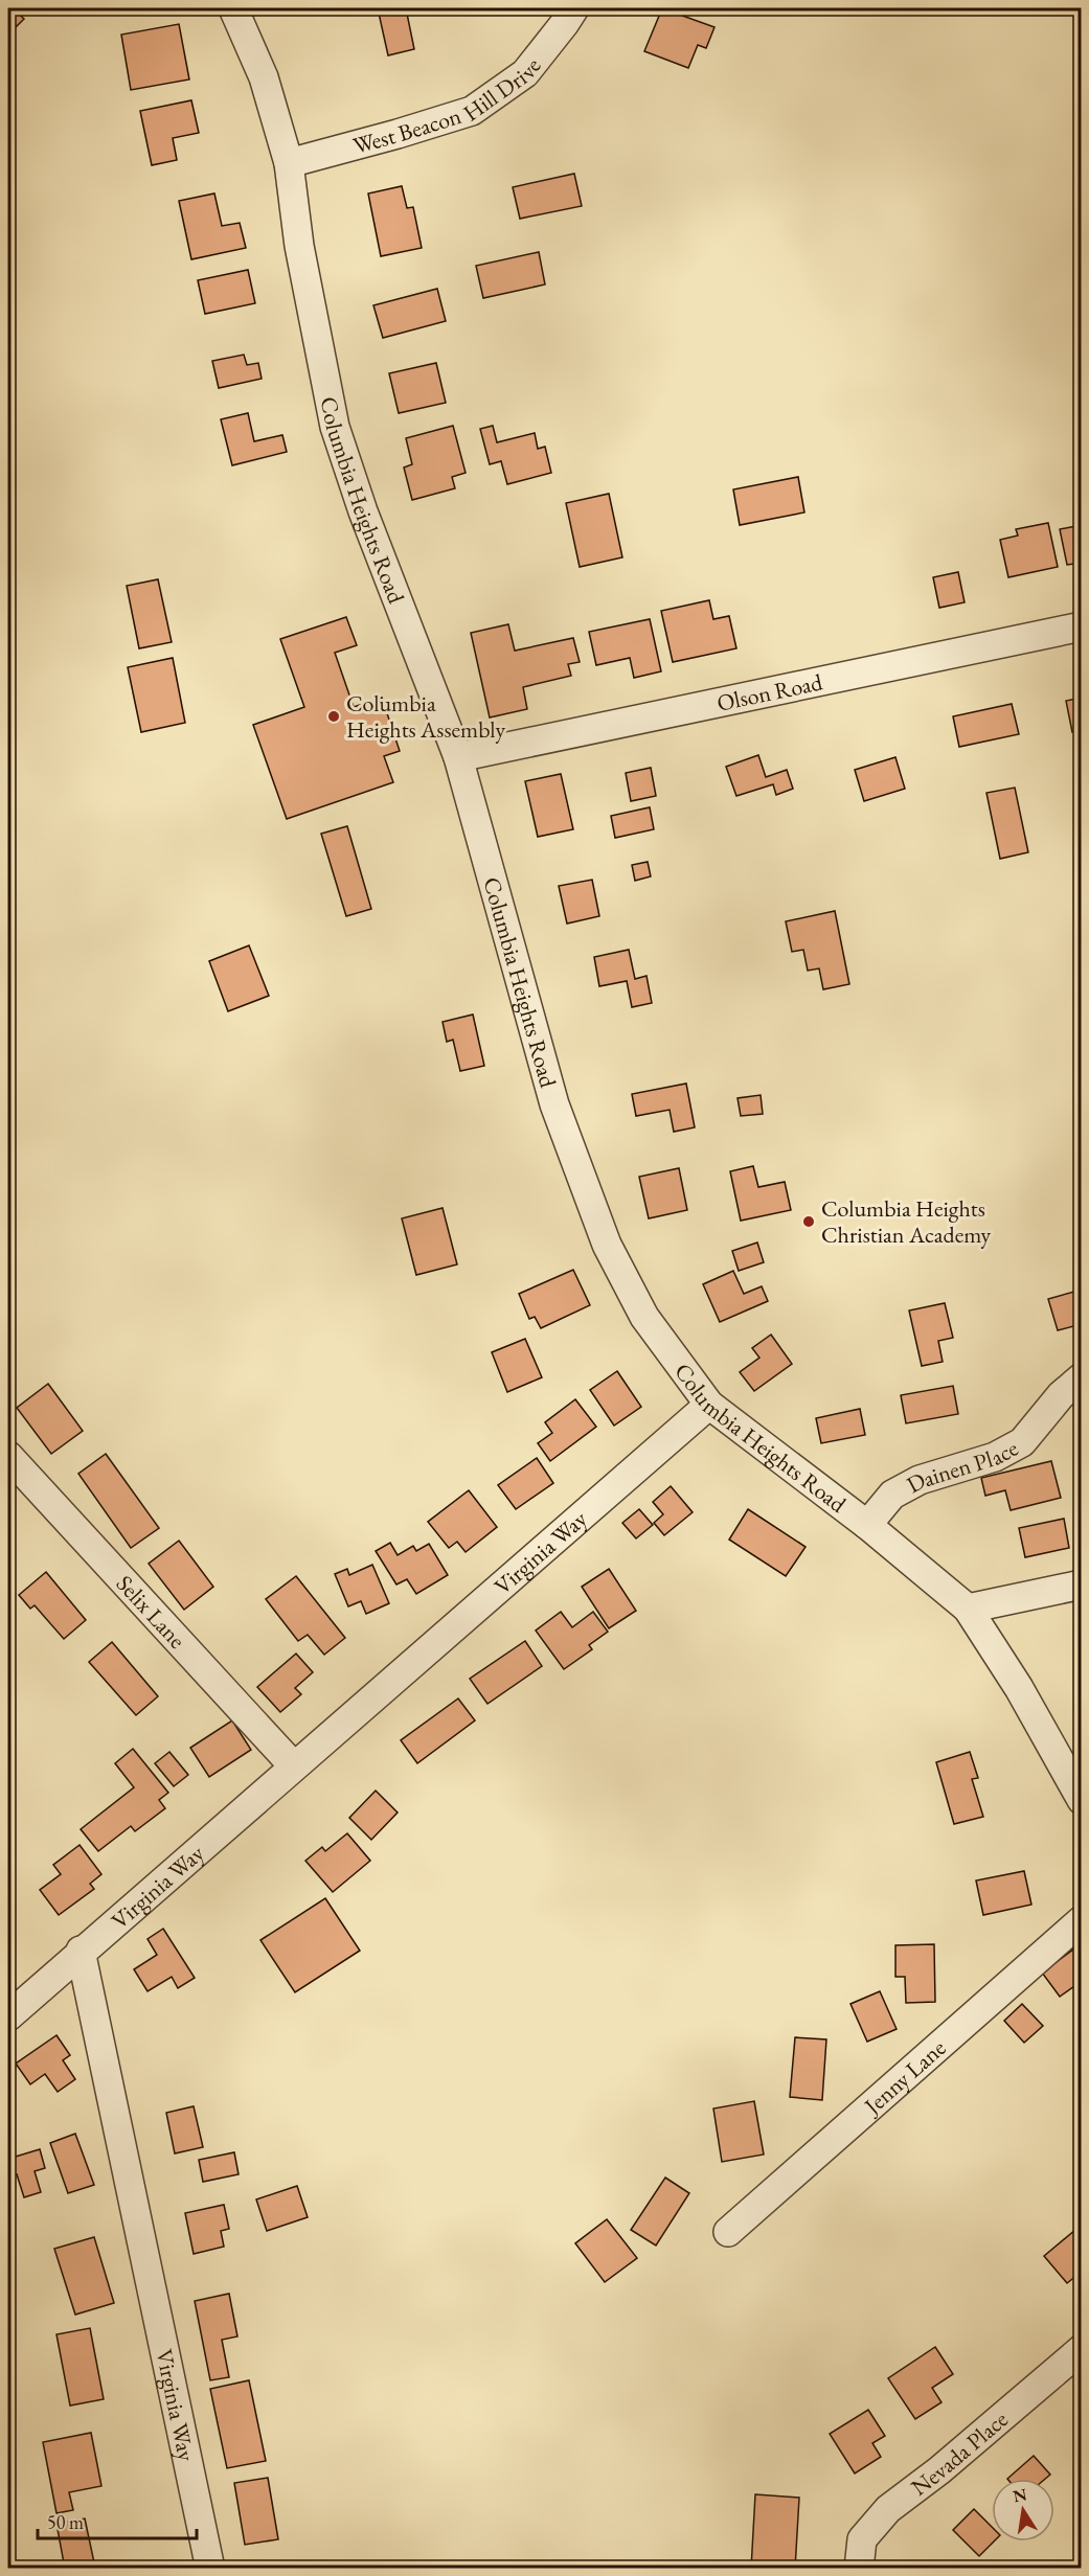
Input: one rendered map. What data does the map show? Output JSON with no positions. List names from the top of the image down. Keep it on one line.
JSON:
{"streets":{"street":["West Beacon Hill Drive","Columbia Heights Road","Olson Road","Dainen Place","Virginia Way","Selix Lane","Jenny Lane","Nevada Place"]},"crossings":[["West Beacon Hill Drive","Columbia Heights Road"],["Columbia Heights Road","Olson Road"],["Columbia Heights Road","Dainen Place"],["Columbia Heights Road","Virginia Way"],["Virginia Way","Selix Lane"]],"places":["Columbia Heights Assembly","Columbia Heights Christian Academy"],"scale_bar":"50 m","north":"top"}
